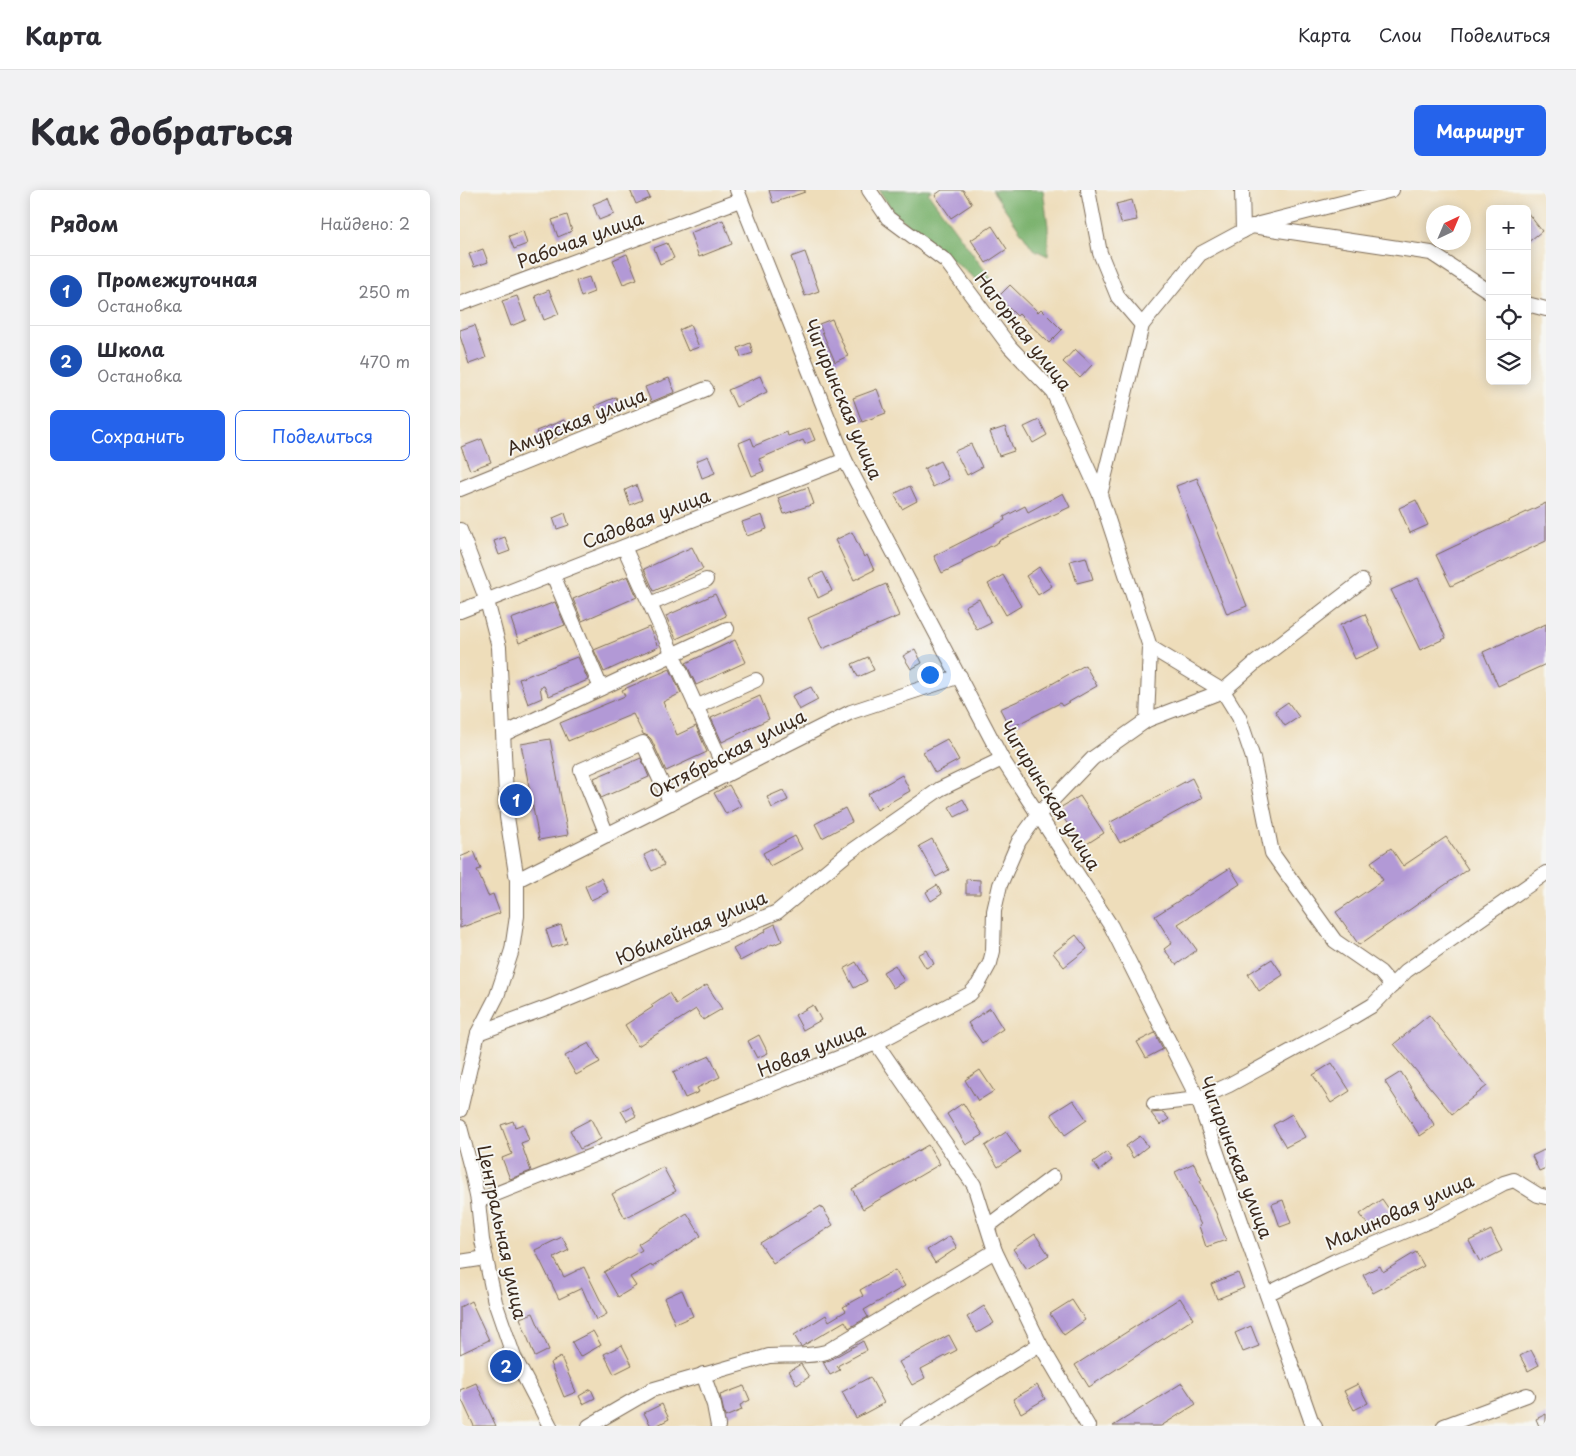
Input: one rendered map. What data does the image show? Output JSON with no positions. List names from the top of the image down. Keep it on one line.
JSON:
{"streets":{"street":["Рабочая улица","Нагорная улица","Чигиринская улица","Амурская улица","Садовая улица","Октябрьская улица","Юбилейная улица","Новая улица","Малиновая улица","Центральная улица"]},"crossings":[["Рабочая улица","Чигиринская улица"],["Чигиринская улица","Садовая улица"],["Чигиринская улица","Октябрьская улица"],["Чигиринская улица","Юбилейная улица"],["Чигиринская улица","Новая улица"],["Чигиринская улица","Малиновая улица"],["Новая улица","Центральная улица"]],"north":"top right","page":{"header":"Карта","nav":["Карта","Слои","Поделиться"],"title":"Как добраться","buttons":["Маршрут",["Сохранить","Поделиться"]],"heading":["Рядом","Найдено: 2"],"map_buttons":["+","−"],"list":[{"mark":"1","name":"Промежуточная","note":"Остановка","value":"250 m"},{"mark":"2","name":"Школа","note":"Остановка","value":"470 m"}],"pins":["1","2"]}}
